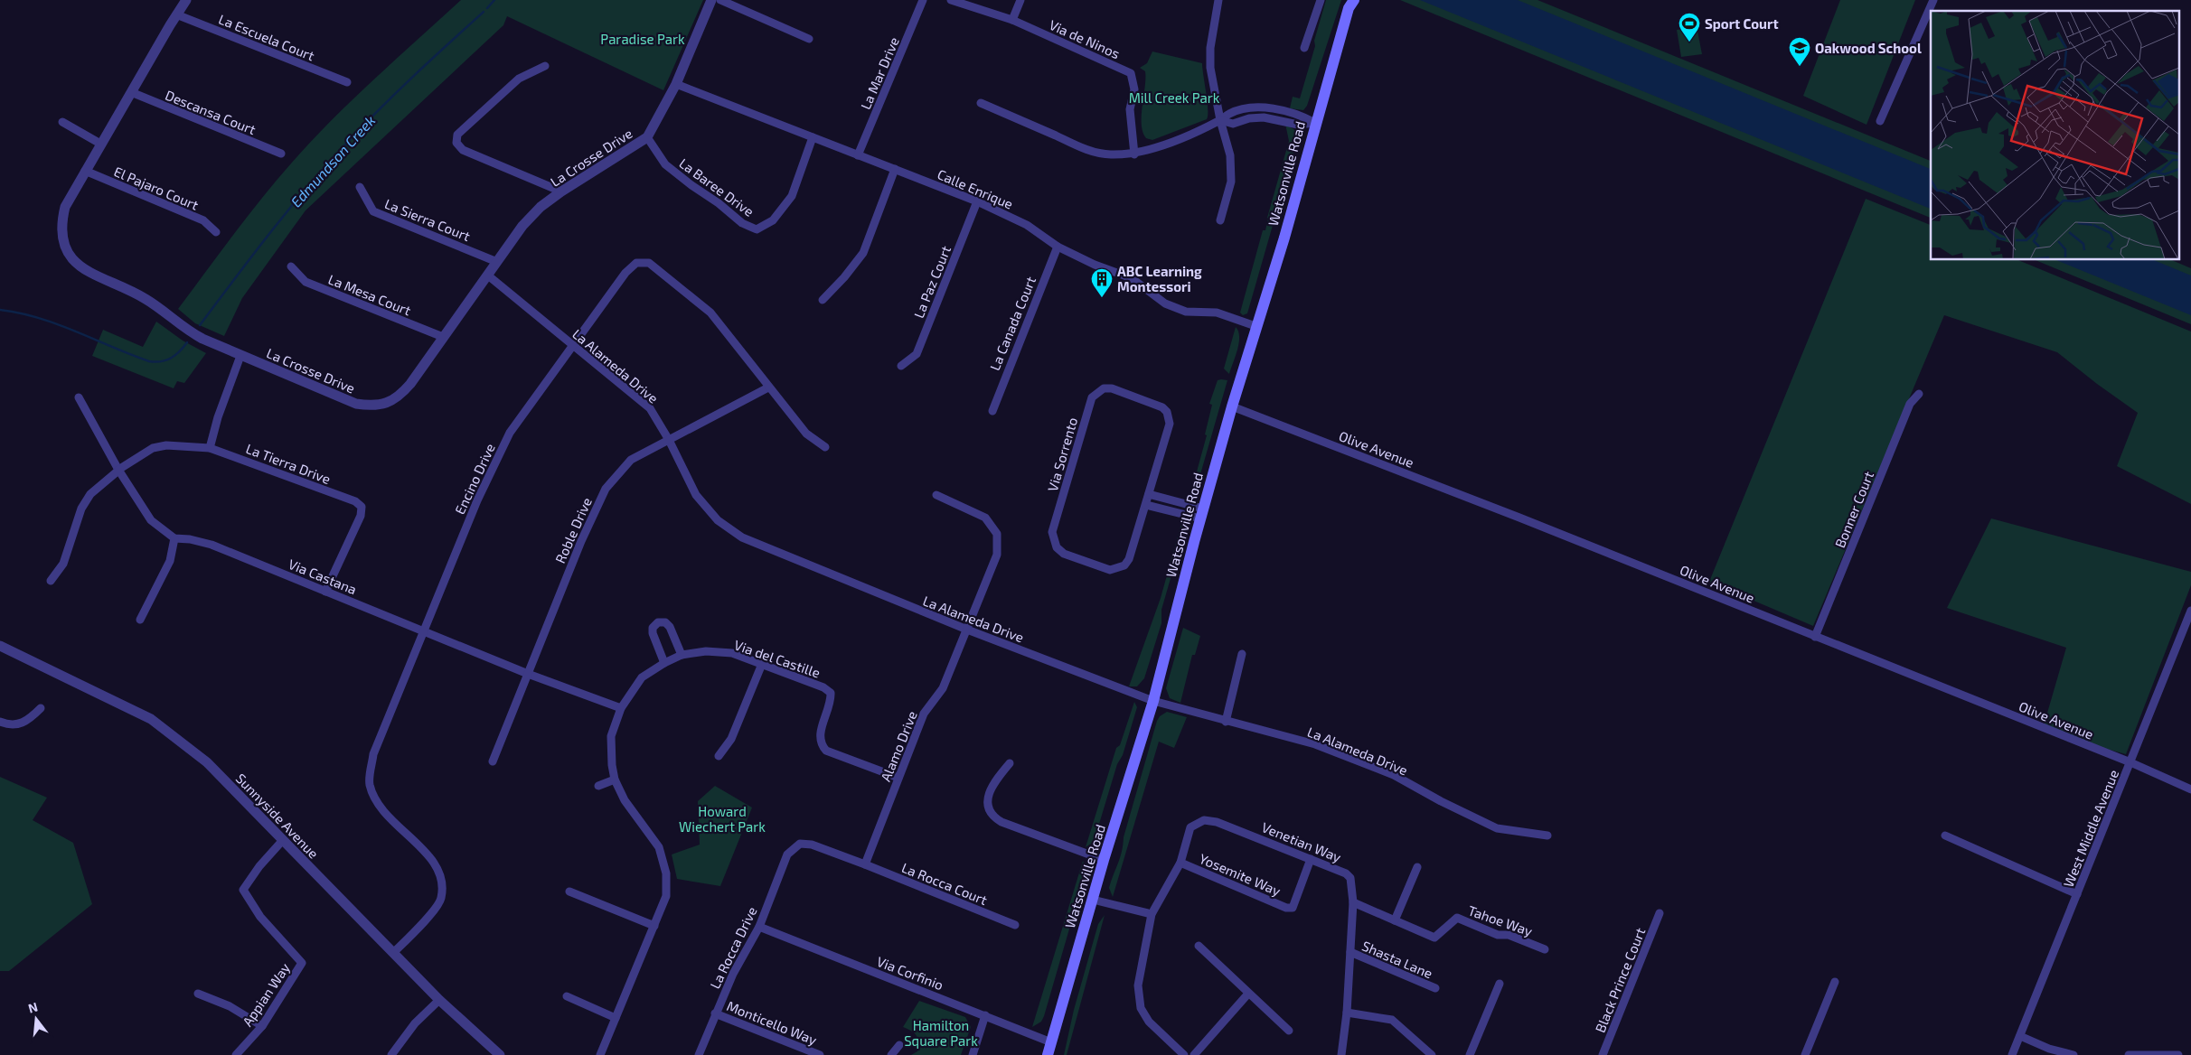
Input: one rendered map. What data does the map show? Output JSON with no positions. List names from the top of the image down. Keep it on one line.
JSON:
{"streets":{"main road":["Watsonville Road"],"street":["La Escuela Court","Via de Ninos","La Mar Drive","Descansa Court","La Crosse Drive","La Baree Drive","El Pajaro Court","Calle Enrique","La Sierra Court","La Paz Court","La Mesa Court","La Canada Court","La Alameda Drive","Olive Avenue","Via Sorrento","La Tierra Drive","Encino Drive","Bonner Court","Roble Drive","Via Castana","Via del Castille","Alamo Drive","Sunnyside Avenue","West Middle Avenue","Venetian Way","Yosemite Way","La Rocca Court","Tahoe Way","La Rocca Drive","Shasta Lane","Via Corfinio","Black Prince Court","Appian Way","Monticello Way"]},"crossings":[["La Escuela Court","La Crosse Drive"],["La Mar Drive","Calle Enrique"],["Descansa Court","La Crosse Drive"],["La Crosse Drive","La Baree Drive"],["La Crosse Drive","El Pajaro Court"],["La Crosse Drive","Calle Enrique"],["La Crosse Drive","La Sierra Court"],["La Crosse Drive","La Mesa Court"],["La Crosse Drive","La Alameda Drive"],["Watsonville Road","Calle Enrique"],["Watsonville Road","La Alameda Drive"],["Watsonville Road","Olive Avenue"],["Watsonville Road","Via Corfinio"],["La Baree Drive","Calle Enrique"],["Calle Enrique","La Paz Court"],["Calle Enrique","La Canada Court"],["La Alameda Drive","Encino Drive"],["La Alameda Drive","Roble Drive"],["La Alameda Drive","Alamo Drive"],["Olive Avenue","Bonner Court"],["Olive Avenue","West Middle Avenue"],["La Tierra Drive","Via Castana"],["Encino Drive","Roble Drive"],["Encino Drive","Via Castana"],["Encino Drive","Sunnyside Avenue"],["Roble Drive","Via Castana"],["Via Castana","Via del Castille"],["Via del Castille","Alamo Drive"],["Alamo Drive","La Rocca Court"],["Alamo Drive","La Rocca Drive"],["Sunnyside Avenue","Appian Way"],["Venetian Way","Yosemite Way"],["Venetian Way","Tahoe Way"],["Venetian Way","Shasta Lane"],["La Rocca Court","La Rocca Drive"],["La Rocca Drive","Via Corfinio"],["La Rocca Drive","Monticello Way"]],"water":["Edmundson Creek"],"parks":["Paradise Park","Mill Creek Park","Howard Wiechert Park","Hamilton Square Park"],"places":{"sports":["Sport Court"],"school or university":["Oakwood School"],"building":["ABC Learning Montessori"]},"north":"top"}
